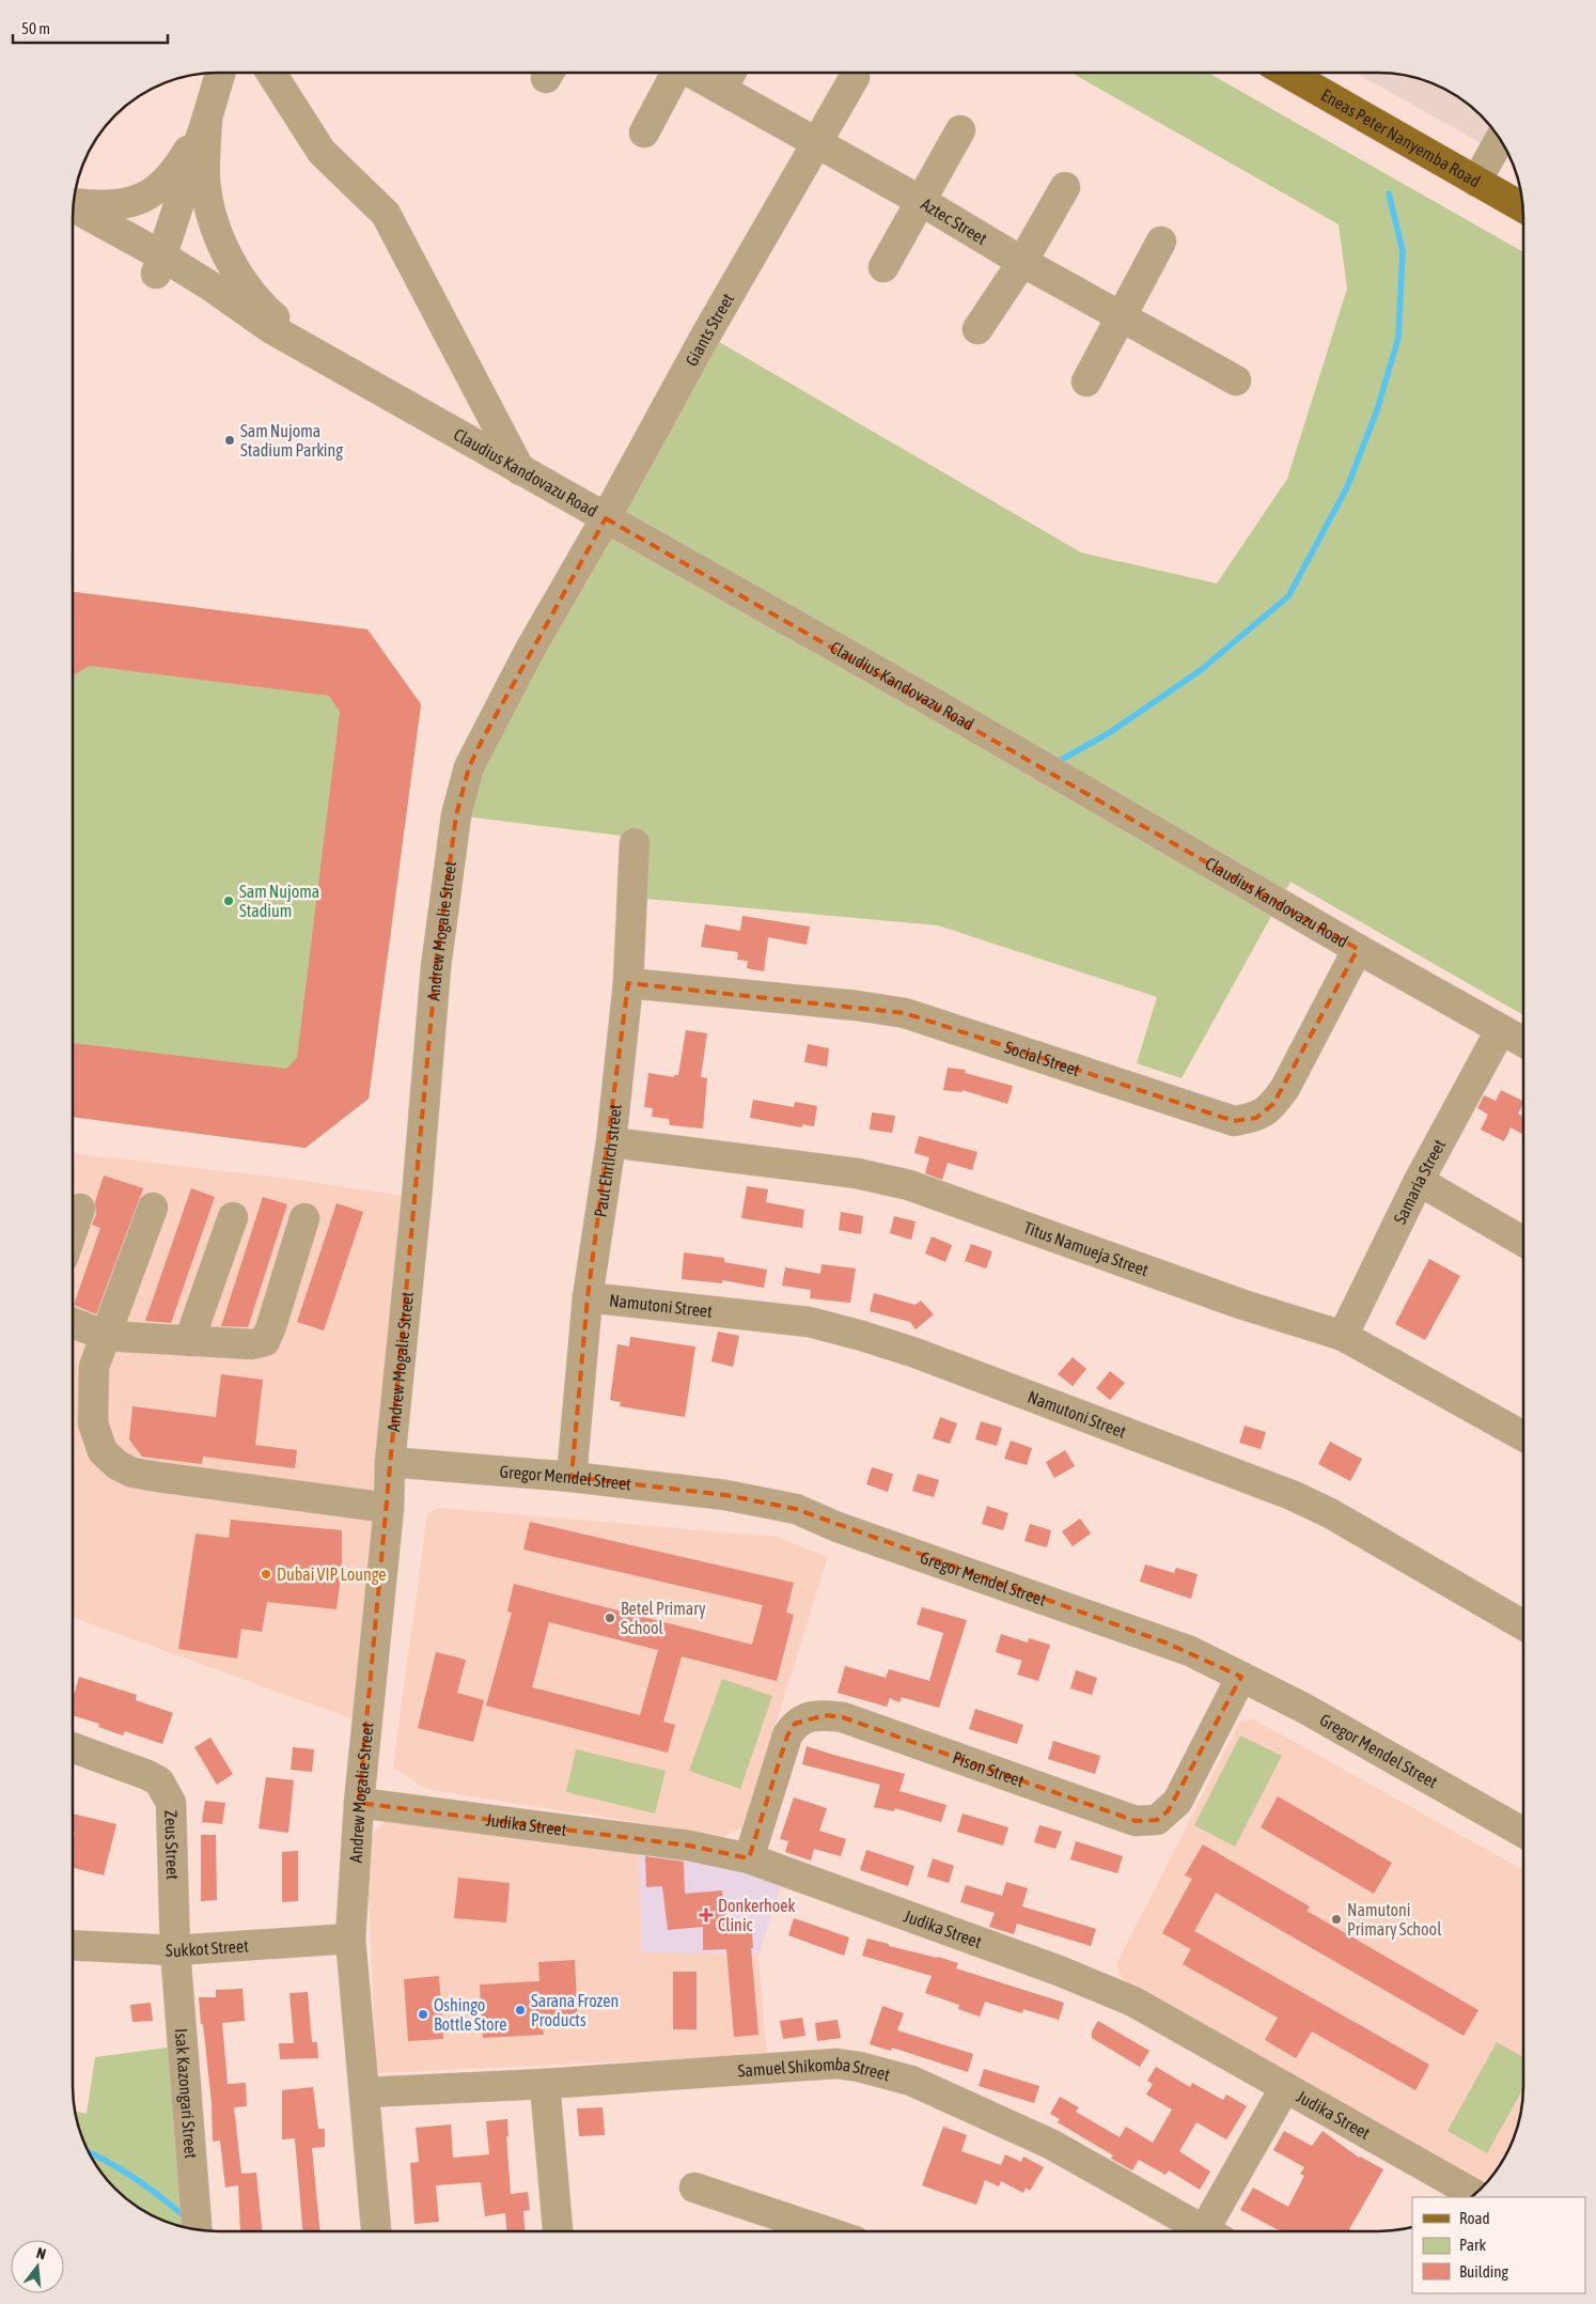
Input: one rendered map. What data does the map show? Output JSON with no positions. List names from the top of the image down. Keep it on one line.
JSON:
{"streets":{"main road":["Eneas Peter Nanyemba Road"],"street":["Aztec Street","Giants Street","Claudius Kandovazu Road","Andrew Mogalie Street","Social Street","Paul Ehrlich street","Samaria Street","Titus Namueja Street","Namutoni Street","Gregor Mendel Street","Pison Street","Judika Street","Zeus Street","Sukkot Street","Samuel Shikomba Street","Isak Kazongari Street"]},"crossings":[["Aztec Street","Giants Street"],["Giants Street","Claudius Kandovazu Road"],["Giants Street","Andrew Mogalie Street"],["Claudius Kandovazu Road","Andrew Mogalie Street"],["Claudius Kandovazu Road","Social Street"],["Claudius Kandovazu Road","Samaria Street"],["Andrew Mogalie Street","Gregor Mendel Street"],["Andrew Mogalie Street","Judika Street"],["Andrew Mogalie Street","Sukkot Street"],["Andrew Mogalie Street","Samuel Shikomba Street"],["Social Street","Paul Ehrlich street"],["Paul Ehrlich street","Titus Namueja Street"],["Paul Ehrlich street","Namutoni Street"],["Paul Ehrlich street","Gregor Mendel Street"],["Samaria Street","Titus Namueja Street"],["Gregor Mendel Street","Pison Street"],["Pison Street","Judika Street"],["Zeus Street","Sukkot Street"],["Zeus Street","Isak Kazongari Street"],["Sukkot Street","Isak Kazongari Street"]],"places":{"other":["Sam Nujoma Stadium Parking","Sam Nujoma Stadium","Dubai VIP Lounge","Betel Primary School","Namutoni Primary School","Sarana Frozen Products","Oshingo Bottle Store"],"health":["Donkerhoek Clinic"]},"legend":["Road","Park","Building"],"scale_bar":"50 m","north":"top"}
